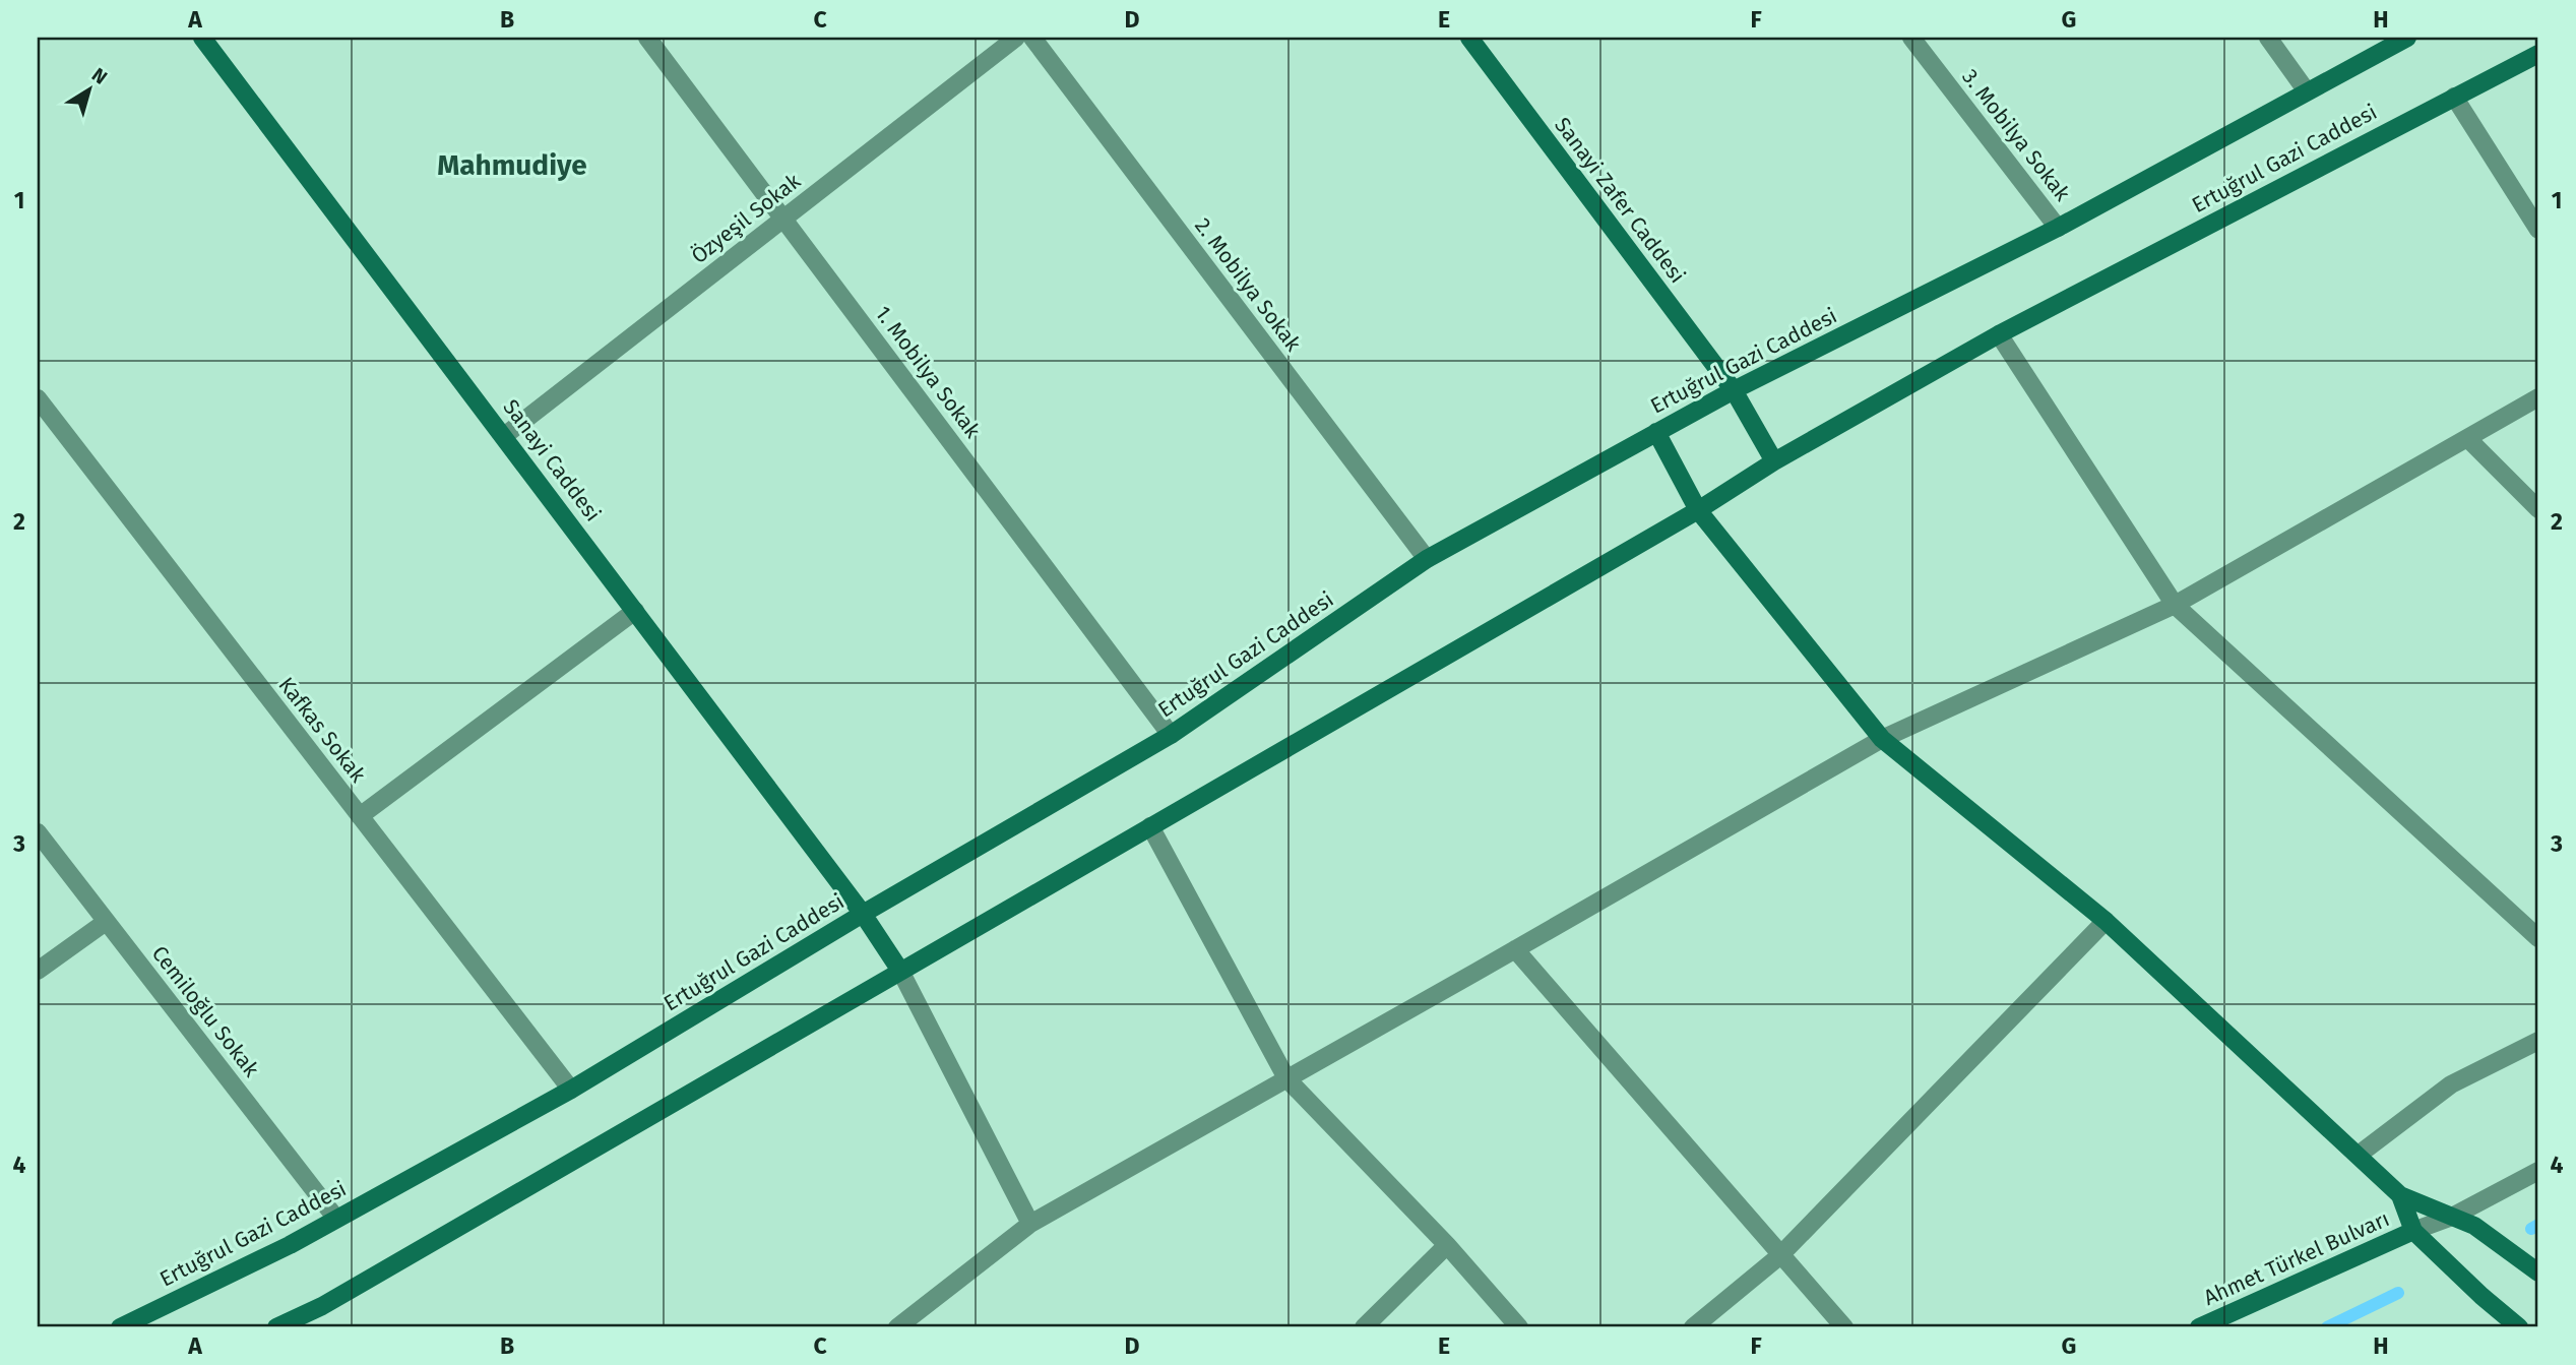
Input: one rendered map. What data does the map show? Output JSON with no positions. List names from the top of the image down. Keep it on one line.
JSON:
{"streets":{"main road":["Ertuğrul Gazi Caddesi","Sanayi Zafer Caddesi","Sanayi Caddesi","Ahmet Türkel Bulvarı"],"street":["3. Mobilya Sokak","Özyeşil Sokak","2. Mobilya Sokak","1. Mobilya Sokak","Kafkas Sokak","Cemiloğlu Sokak"]},"crossings":[["3. Mobilya Sokak","Ertuğrul Gazi Caddesi"],["Ertuğrul Gazi Caddesi","Sanayi Zafer Caddesi"],["Ertuğrul Gazi Caddesi","2. Mobilya Sokak"],["Ertuğrul Gazi Caddesi","1. Mobilya Sokak"],["Ertuğrul Gazi Caddesi","Sanayi Caddesi"],["Ertuğrul Gazi Caddesi","Kafkas Sokak"],["Ertuğrul Gazi Caddesi","Cemiloğlu Sokak"],["Özyeşil Sokak","1. Mobilya Sokak"],["Özyeşil Sokak","Sanayi Caddesi"]],"districts":["Mahmudiye"],"north":"top right","grid":{"columns":["A","B","C","D","E","F","G","H"],"rows":["1","2","3","4"]}}
